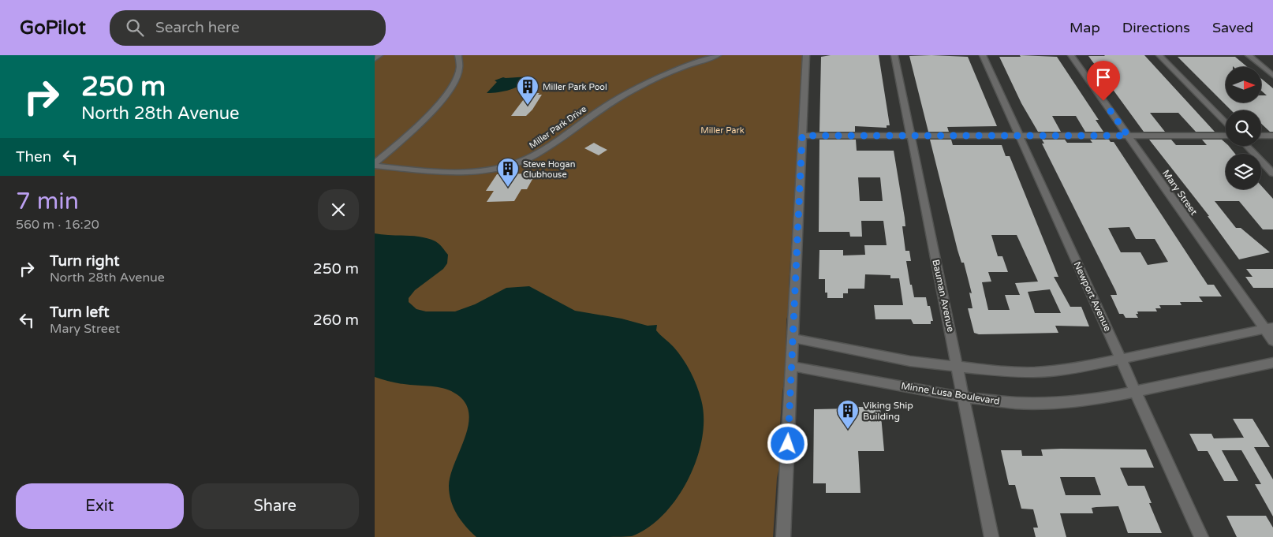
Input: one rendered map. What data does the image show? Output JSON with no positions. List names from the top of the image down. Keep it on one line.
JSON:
{"streets":{"street":["Miller Park Drive","Mary Street","Bauman Avenue","Newport Avenue","Minne Lusa Boulevard"]},"crossings":[["Bauman Avenue","Minne Lusa Boulevard"],["Newport Avenue","Minne Lusa Boulevard"]],"parks":["Miller Park"],"places":{"building":["Miller Park Pool","Steve Hogan Clubhouse","Viking Ship Building"]},"north":"right","page":{"header":"GoPilot","search":"Search here","nav":["Map","Directions","Saved"],"turn":["250 m","North 28th Avenue"],"then":"Then","heading":["7 min","560 m · 16:20"],"list":[{"name":"Turn right","note":"North 28th Avenue","value":"250 m"},{"name":"Turn left","note":"Mary Street","value":"260 m"}],"buttons":["Exit","Share"]}}
